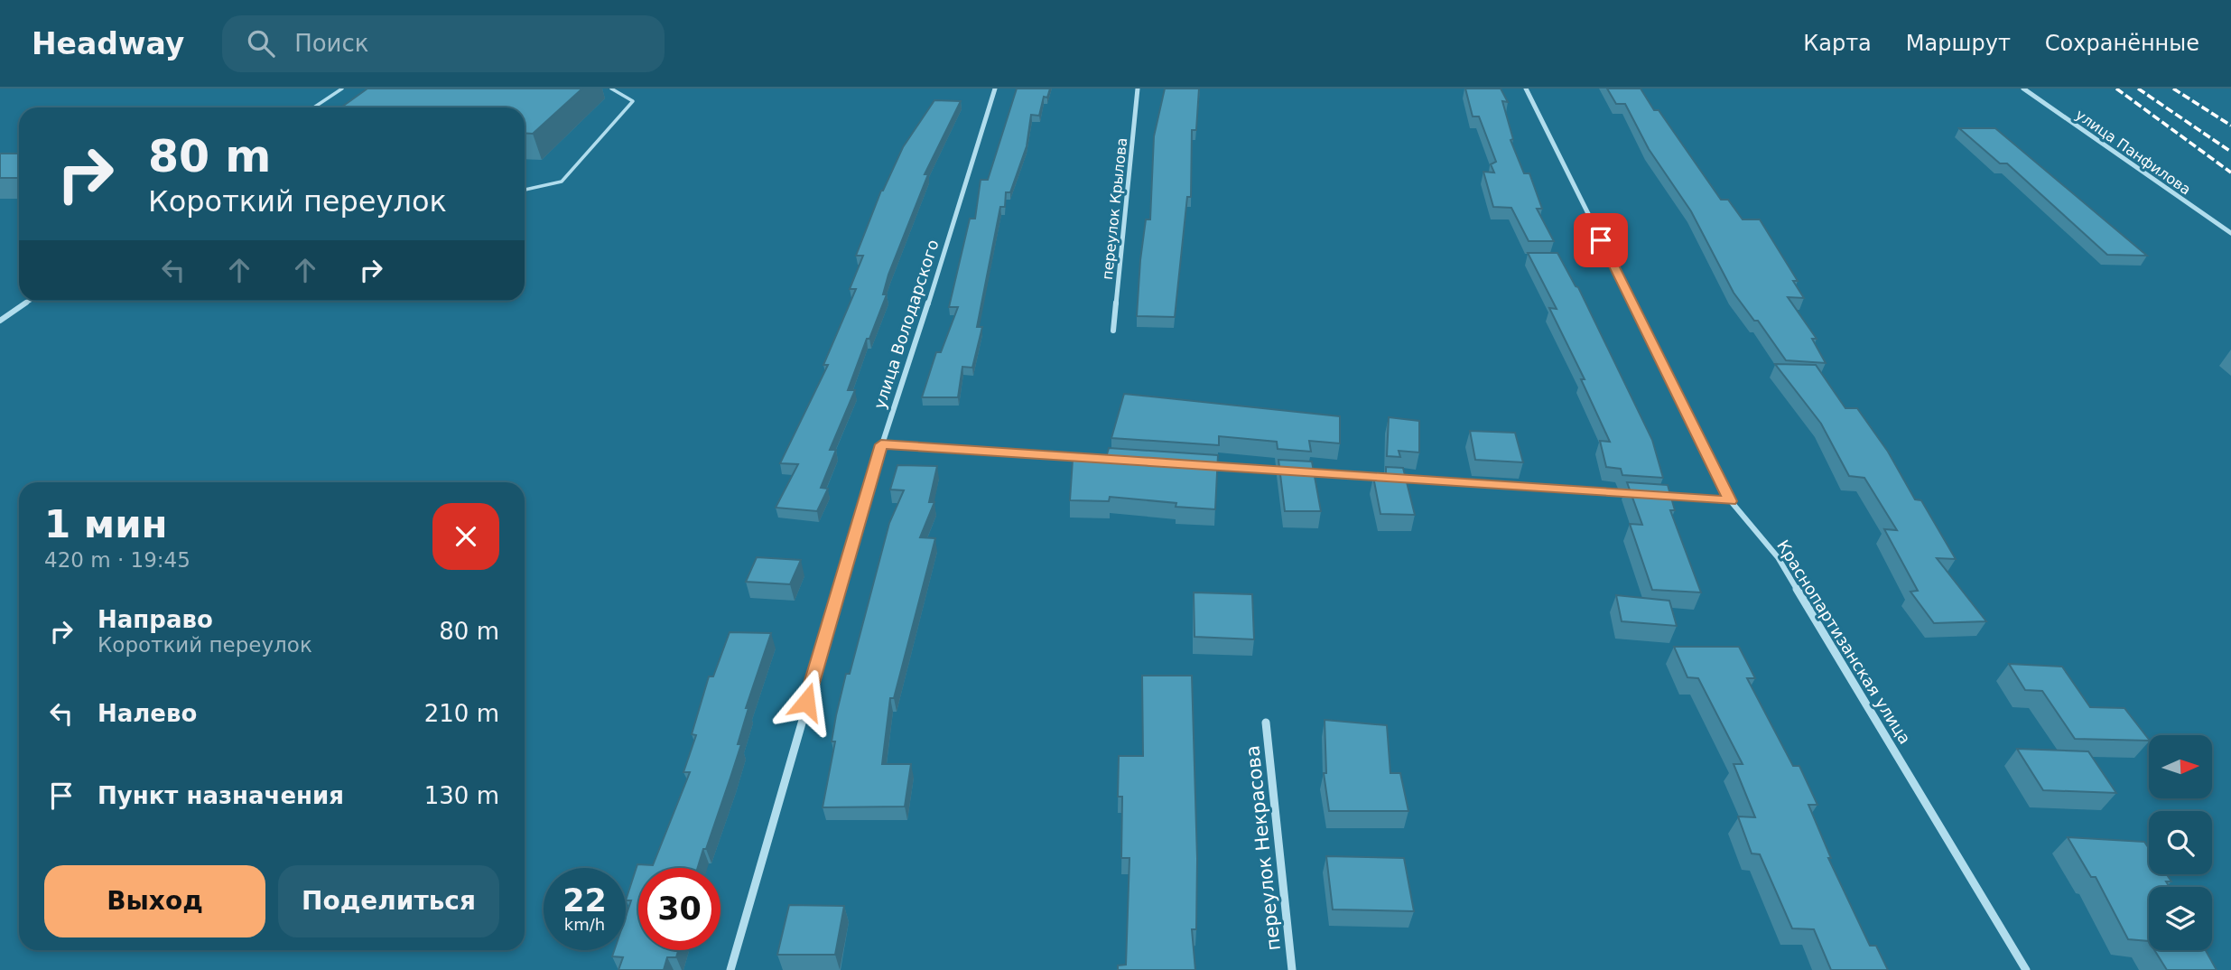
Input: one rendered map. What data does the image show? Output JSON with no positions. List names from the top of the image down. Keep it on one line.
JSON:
{"streets":{"street":["улица Панфилова","переулок Крылова","улица Володарского","Краснопартизанская улица","переулок Некрасова"]},"north":"right","page":{"header":"Headway","search":"Поиск","nav":["Карта","Маршрут","Сохранённые"],"turn":["80 m","Короткий переулок"],"heading":["1 мин","420 m · 19:45"],"list":[{"name":"Направо","note":"Короткий переулок","value":"80 m"},{"name":"Налево","value":"210 m"},{"name":"Пункт назначения","value":"130 m"}],"buttons":["Выход","Поделиться"],"speed":"22 km/h","limit":"30"}}
